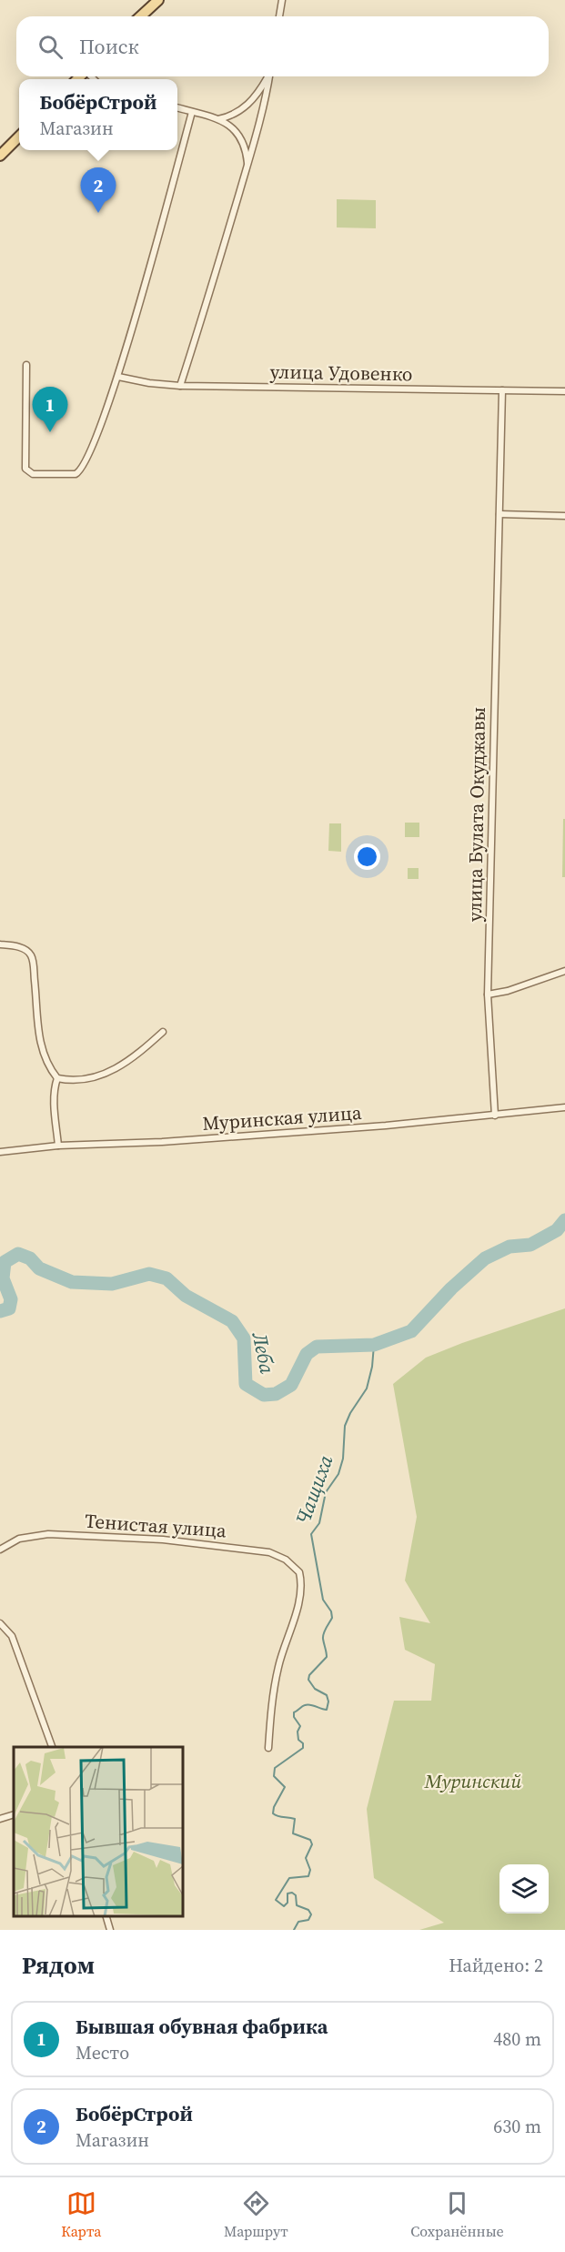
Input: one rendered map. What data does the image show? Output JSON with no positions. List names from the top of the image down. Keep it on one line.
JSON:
{"streets":{"street":["улица Удовенко","улица Булата Окуджавы","Муринская улица","Тенистая улица"]},"crossings":[["улица Удовенко","улица Булата Окуджавы"],["улица Булата Окуджавы","Муринская улица"]],"water":["Леба","Чащиха"],"parks":["Муринский"],"page":{"search":"Поиск","popup":["БобёрСтрой","Магазин"],"pins":["2","1"],"heading":["Рядом","Найдено: 2"],"list":[{"mark":"1","name":"Бывшая обувная фабрика","note":"Место","value":"480 m"},{"mark":"2","name":"БобёрСтрой","note":"Магазин","value":"630 m"}],"nav":["Карта","Маршрут","Сохранённые"]}}
